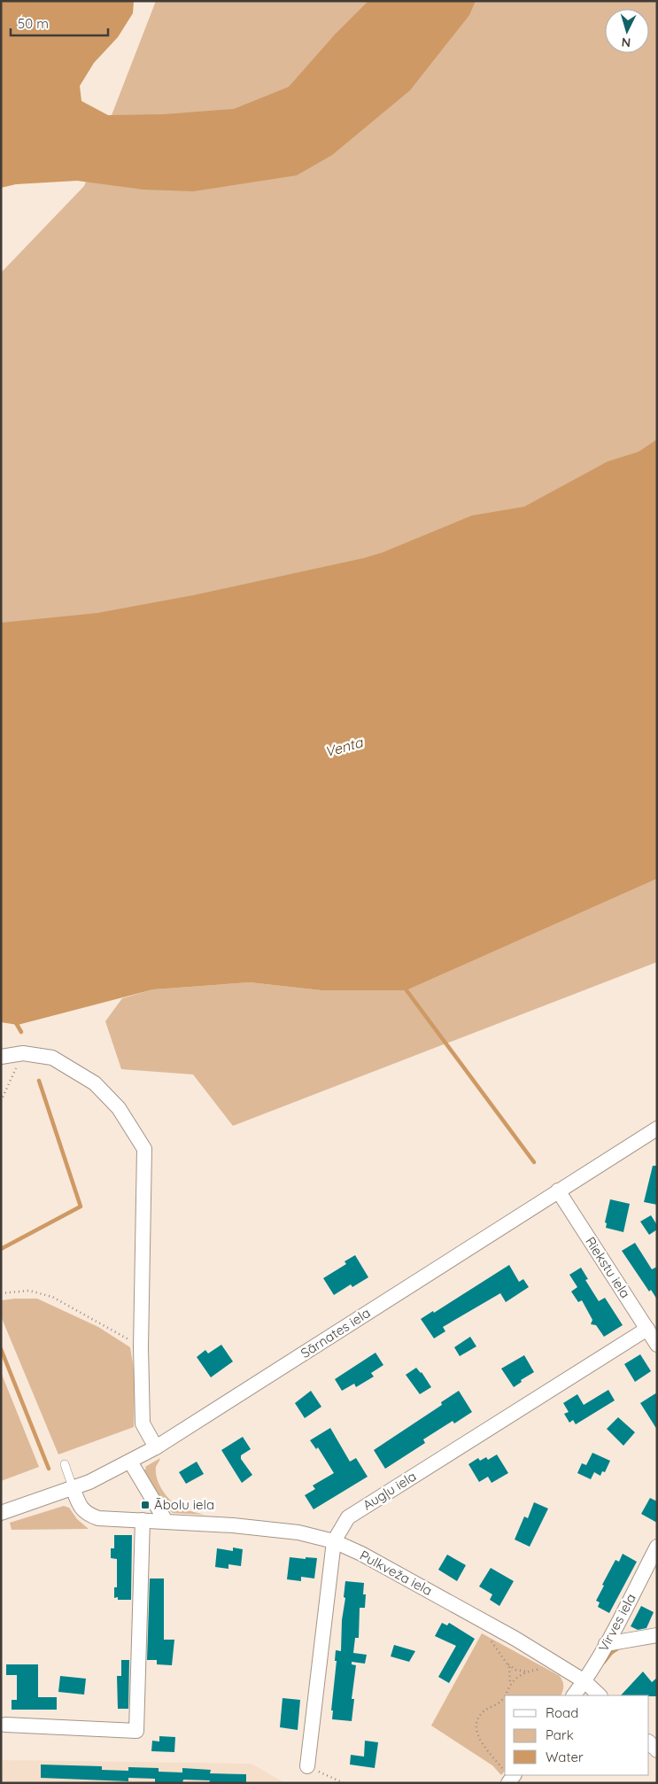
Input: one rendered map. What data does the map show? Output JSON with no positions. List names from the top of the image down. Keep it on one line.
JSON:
{"streets":{"street":["Riekstu iela","Sārnates iela","Augļu iela","Pulkveža iela","Virves iela"]},"crossings":[["Riekstu iela","Sārnates iela"],["Riekstu iela","Augļu iela"],["Sārnates iela","Pulkveža iela"],["Augļu iela","Pulkveža iela"],["Pulkveža iela","Virves iela"]],"water":["Venta"],"places":{"transit":["Ābolu iela"]},"legend":["Road","Park","Water"],"scale_bar":"50 m","north":"bottom"}
